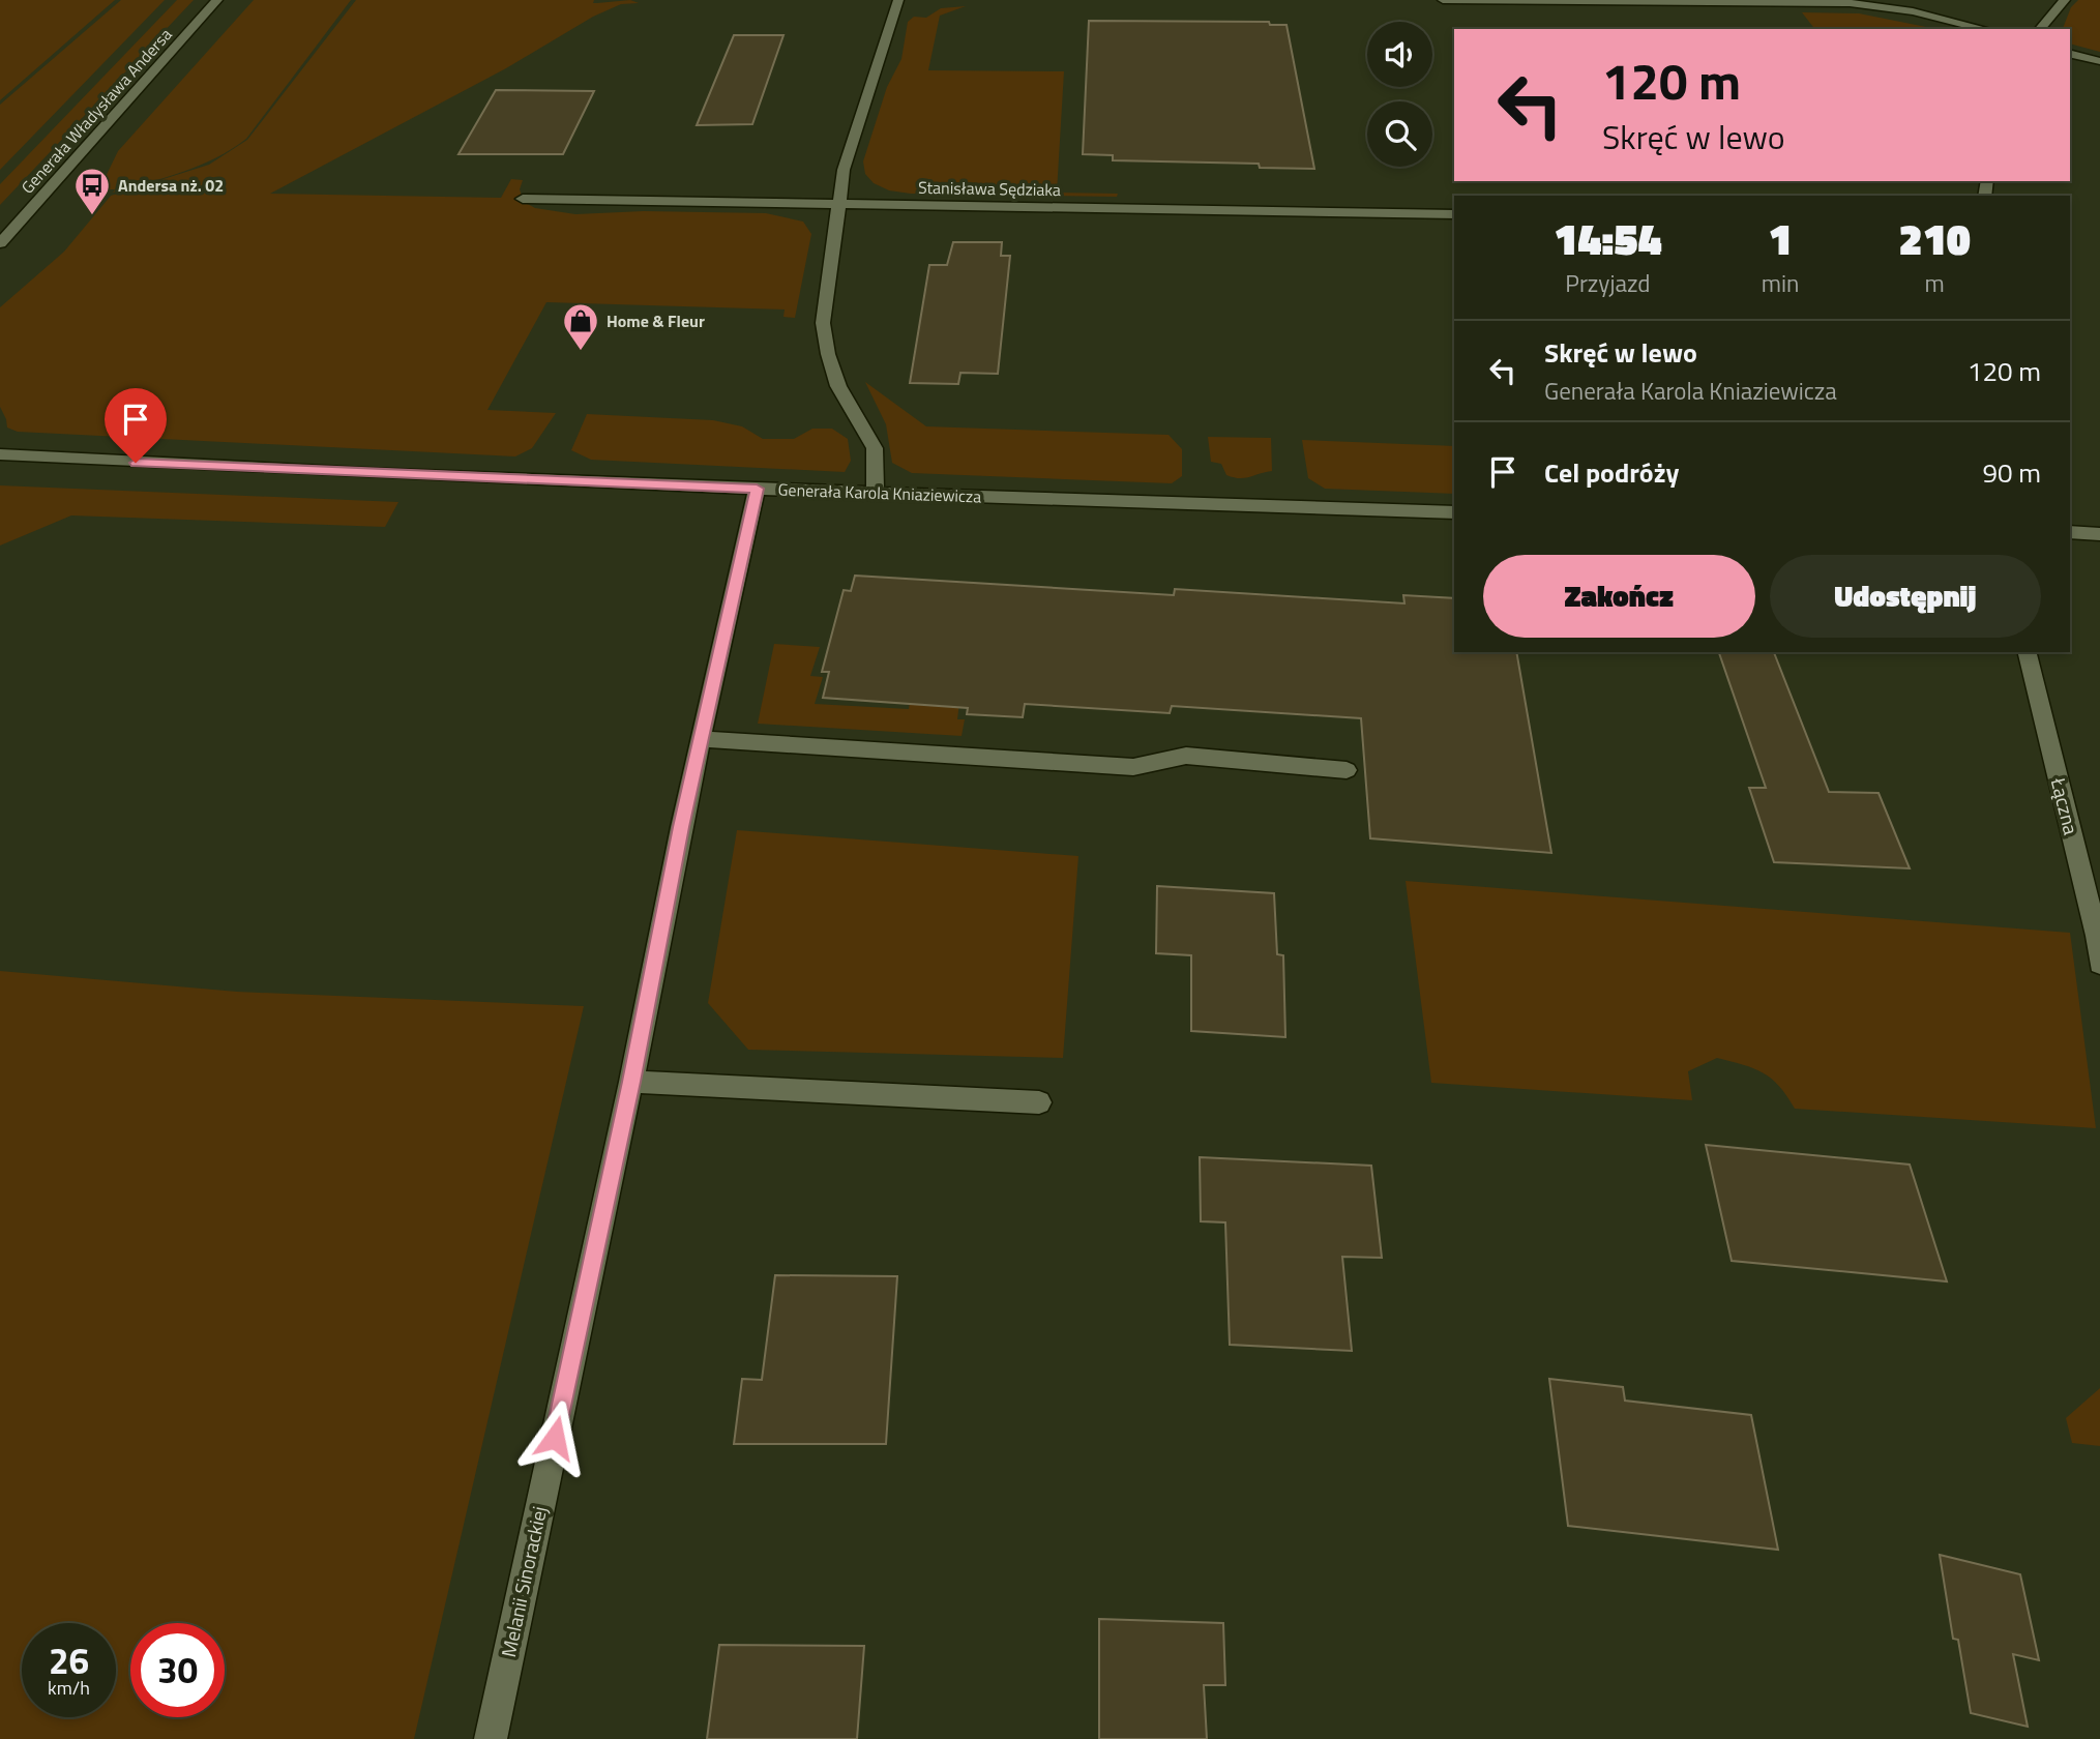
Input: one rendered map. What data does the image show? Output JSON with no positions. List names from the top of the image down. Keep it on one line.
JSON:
{"streets":{"street":["Generała Władysława Andersa","Stanisława Sędziaka","Generała Karola Kniaziewicza","Łączna","Melanii Sinorackiej"]},"crossings":[["Generała Karola Kniaziewicza","Melanii Sinorackiej"]],"places":{"bus stop":["Andersa nż. 02"],"shop":["Home & Fleur"]},"page":{"turn":["120 m","Skręć w lewo"],"eta":["14:54","Przyjazd","1","min","210","m"],"list":[{"name":"Skręć w lewo","note":"Generała Karola Kniaziewicza","value":"120 m"},{"name":"Cel podróży","value":"90 m"}],"buttons":["Zakończ","Udostępnij"],"speed":"26 km/h","limit":"30"}}
